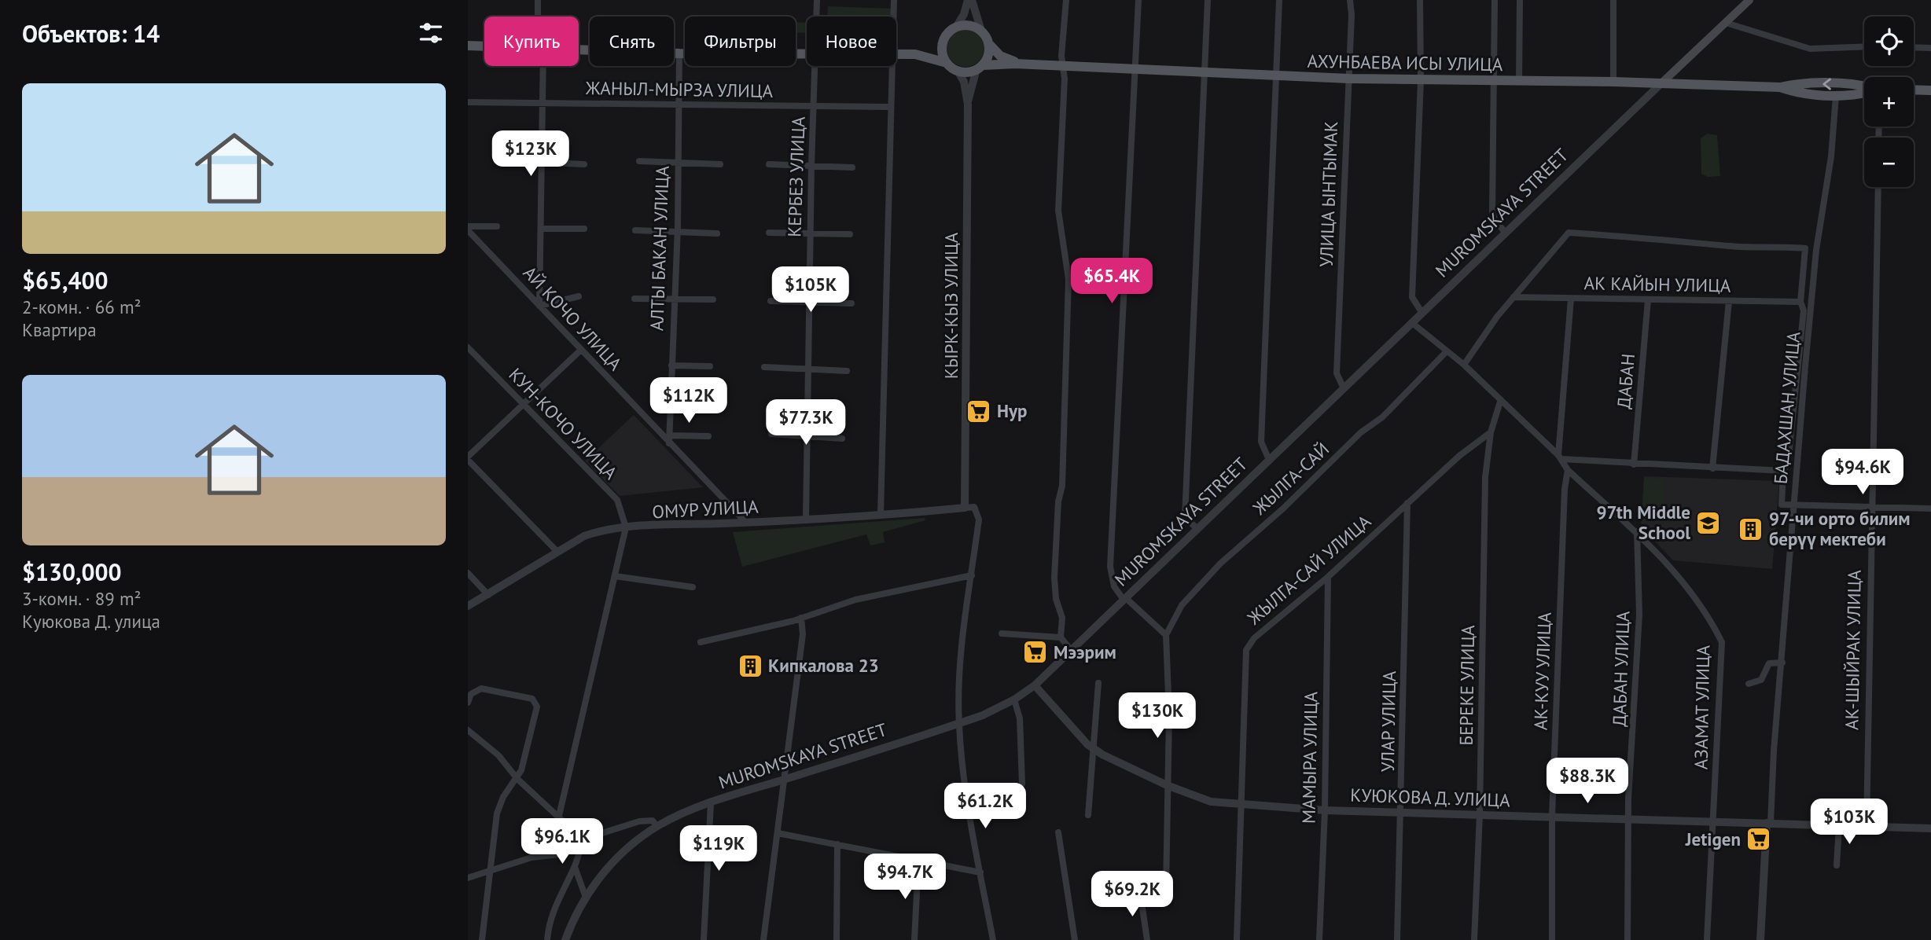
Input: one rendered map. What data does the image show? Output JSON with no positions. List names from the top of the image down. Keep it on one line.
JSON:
{"streets":{"main road":["АХУНБАЕВА ИСЫ УЛИЦА","MUROMSKAYA STREET"],"street":["ЖАНЫЛ-МЫРЗА УЛИЦА","КЕРБЕЗ УЛИЦА","УЛИЦА ЫНТЫМАК","АЛТЫ БАКАН УЛИЦА","АК КАЙЫН УЛИЦА","КЫРК-КЫЗ УЛИЦА","АЙ КОЧО УЛИЦА","ДАБАН","БАДАХШАН УЛИЦА","КУН-КОЧО УЛИЦА","ЖЫЛГА-САЙ","ОМУР УЛИЦА","ЖЫЛГА-САЙ УЛИЦА","АК-ШЫЙРАК УЛИЦА","ДАБАН УЛИЦА","АК-КУУ УЛИЦА","БЕРЕКЕ УЛИЦА","АЗАМАТ УЛИЦА","УЛАР УЛИЦА","МАМЫРА УЛИЦА","КУЮКОВА Д. УЛИЦА"]},"crossings":[["АХУНБАЕВА ИСЫ УЛИЦА","УЛИЦА ЫНТЫМАК"],["АХУНБАЕВА ИСЫ УЛИЦА","MUROMSKAYA STREET"],["АХУНБАЕВА ИСЫ УЛИЦА","КЫРК-КЫЗ УЛИЦА"],["АХУНБАЕВА ИСЫ УЛИЦА","БАДАХШАН УЛИЦА"],["ЖАНЫЛ-МЫРЗА УЛИЦА","КЕРБЕЗ УЛИЦА"],["ЖАНЫЛ-МЫРЗА УЛИЦА","АЛТЫ БАКАН УЛИЦА"],["КЕРБЕЗ УЛИЦА","ОМУР УЛИЦА"],["УЛИЦА ЫНТЫМАК","MUROMSKAYA STREET"],["MUROMSKAYA STREET","АЗАМАТ УЛИЦА"],["MUROMSKAYA STREET","КУЮКОВА Д. УЛИЦА"],["АЛТЫ БАКАН УЛИЦА","АЙ КОЧО УЛИЦА"],["АК КАЙЫН УЛИЦА","ДАБАН"],["КЫРК-КЫЗ УЛИЦА","ОМУР УЛИЦА"],["АЙ КОЧО УЛИЦА","ОМУР УЛИЦА"],["БАДАХШАН УЛИЦА","КУЮКОВА Д. УЛИЦА"],["КУН-КОЧО УЛИЦА","ОМУР УЛИЦА"],["ЖЫЛГА-САЙ","АЗАМАТ УЛИЦА"],["ЖЫЛГА-САЙ УЛИЦА","БЕРЕКЕ УЛИЦА"],["ЖЫЛГА-САЙ УЛИЦА","УЛАР УЛИЦА"],["ЖЫЛГА-САЙ УЛИЦА","МАМЫРА УЛИЦА"],["ЖЫЛГА-САЙ УЛИЦА","КУЮКОВА Д. УЛИЦА"],["АК-ШЫЙРАК УЛИЦА","КУЮКОВА Д. УЛИЦА"],["ДАБАН УЛИЦА","АЗАМАТ УЛИЦА"],["ДАБАН УЛИЦА","КУЮКОВА Д. УЛИЦА"],["АК-КУУ УЛИЦА","АЗАМАТ УЛИЦА"],["АК-КУУ УЛИЦА","КУЮКОВА Д. УЛИЦА"],["БЕРЕКЕ УЛИЦА","КУЮКОВА Д. УЛИЦА"],["АЗАМАТ УЛИЦА","КУЮКОВА Д. УЛИЦА"],["УЛАР УЛИЦА","КУЮКОВА Д. УЛИЦА"],["МАМЫРА УЛИЦА","КУЮКОВА Д. УЛИЦА"]],"places":{"supermarket":["Нур","Мээрим","Jetigen"],"school or university":["97th Middle School"],"building":["97-чи орто билим берүү мектеби","Кипкалова 23"]},"page":{"heading":"Объектов: 14","map_buttons":["+","−"],"chip":["Купить","Снять","Фильтры","Новое"],"list":[{"name":"$65,400","note":"2-комн. · 66 m² · Квартира"},{"name":"$130,000","note":"3-комн. · 89 m² · Куюкова Д. улица"}],"price":["$123K","$65.4K","$105K","$112K","$77.3K","$94.6K","$130K","$88.3K","$61.2K","$103K","$96.1K","$119K","$94.7K","$69.2K"]}}
